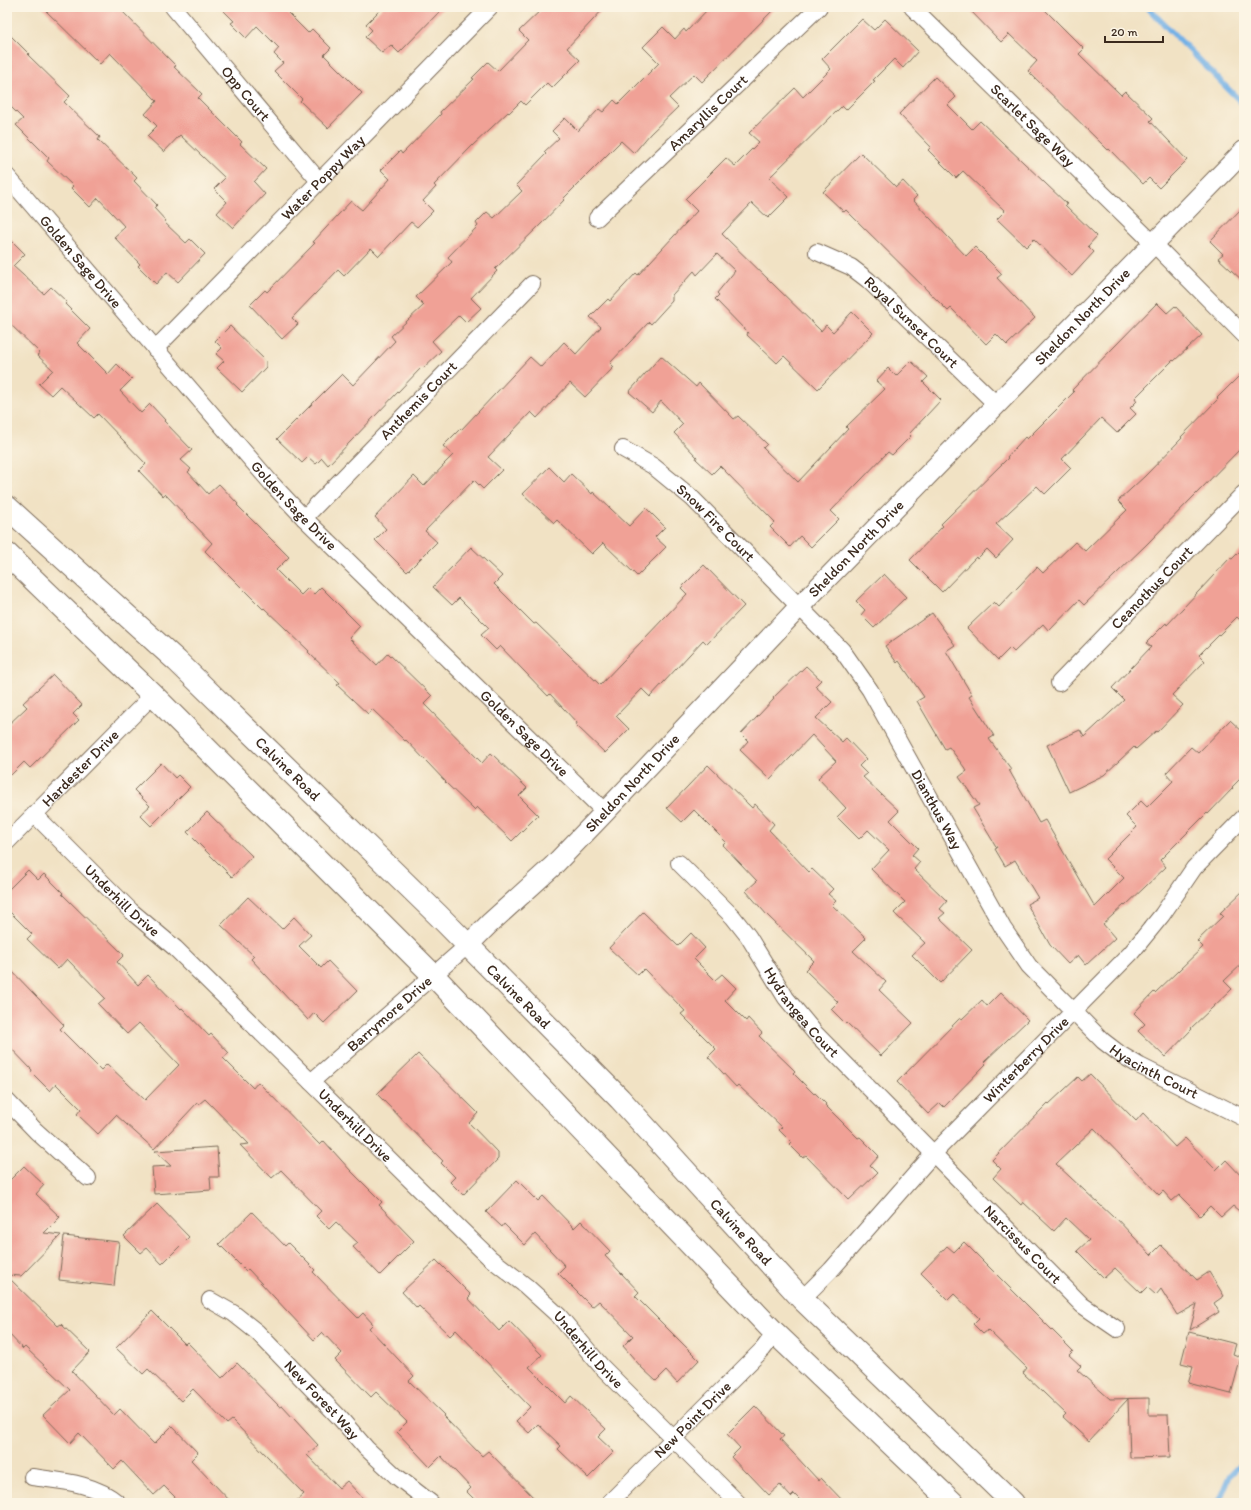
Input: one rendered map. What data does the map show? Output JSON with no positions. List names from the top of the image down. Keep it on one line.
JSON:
{"streets":{"main road":["Calvine Road"],"street":["Opp Court","Amaryllis Court","Scarlet Sage Way","Water Poppy Way","Golden Sage Drive","Sheldon North Drive","Royal Sunset Court","Anthemis Court","Snow Fire Court","Ceanothus Court","Hardester Drive","Dianthus Way","Underhill Drive","Hydrangea Court","Barrymore Drive","Winterberry Drive","Hyacinth Court","Narcissus Court","New Forest Way","New Point Drive"]},"crossings":[["Opp Court","Water Poppy Way"],["Scarlet Sage Way","Sheldon North Drive"],["Water Poppy Way","Golden Sage Drive"],["Golden Sage Drive","Sheldon North Drive"],["Golden Sage Drive","Anthemis Court"],["Sheldon North Drive","Royal Sunset Court"],["Sheldon North Drive","Snow Fire Court"],["Sheldon North Drive","Calvine Road"],["Sheldon North Drive","Dianthus Way"],["Sheldon North Drive","Barrymore Drive"],["Snow Fire Court","Dianthus Way"],["Hardester Drive","Underhill Drive"],["Calvine Road","Barrymore Drive"],["Calvine Road","Winterberry Drive"],["Dianthus Way","Winterberry Drive"],["Dianthus Way","Hyacinth Court"],["Underhill Drive","Barrymore Drive"],["Underhill Drive","New Point Drive"],["Hydrangea Court","Winterberry Drive"],["Hydrangea Court","Narcissus Court"],["Winterberry Drive","Hyacinth Court"],["Winterberry Drive","Narcissus Court"]],"scale_bar":"20 m"}
